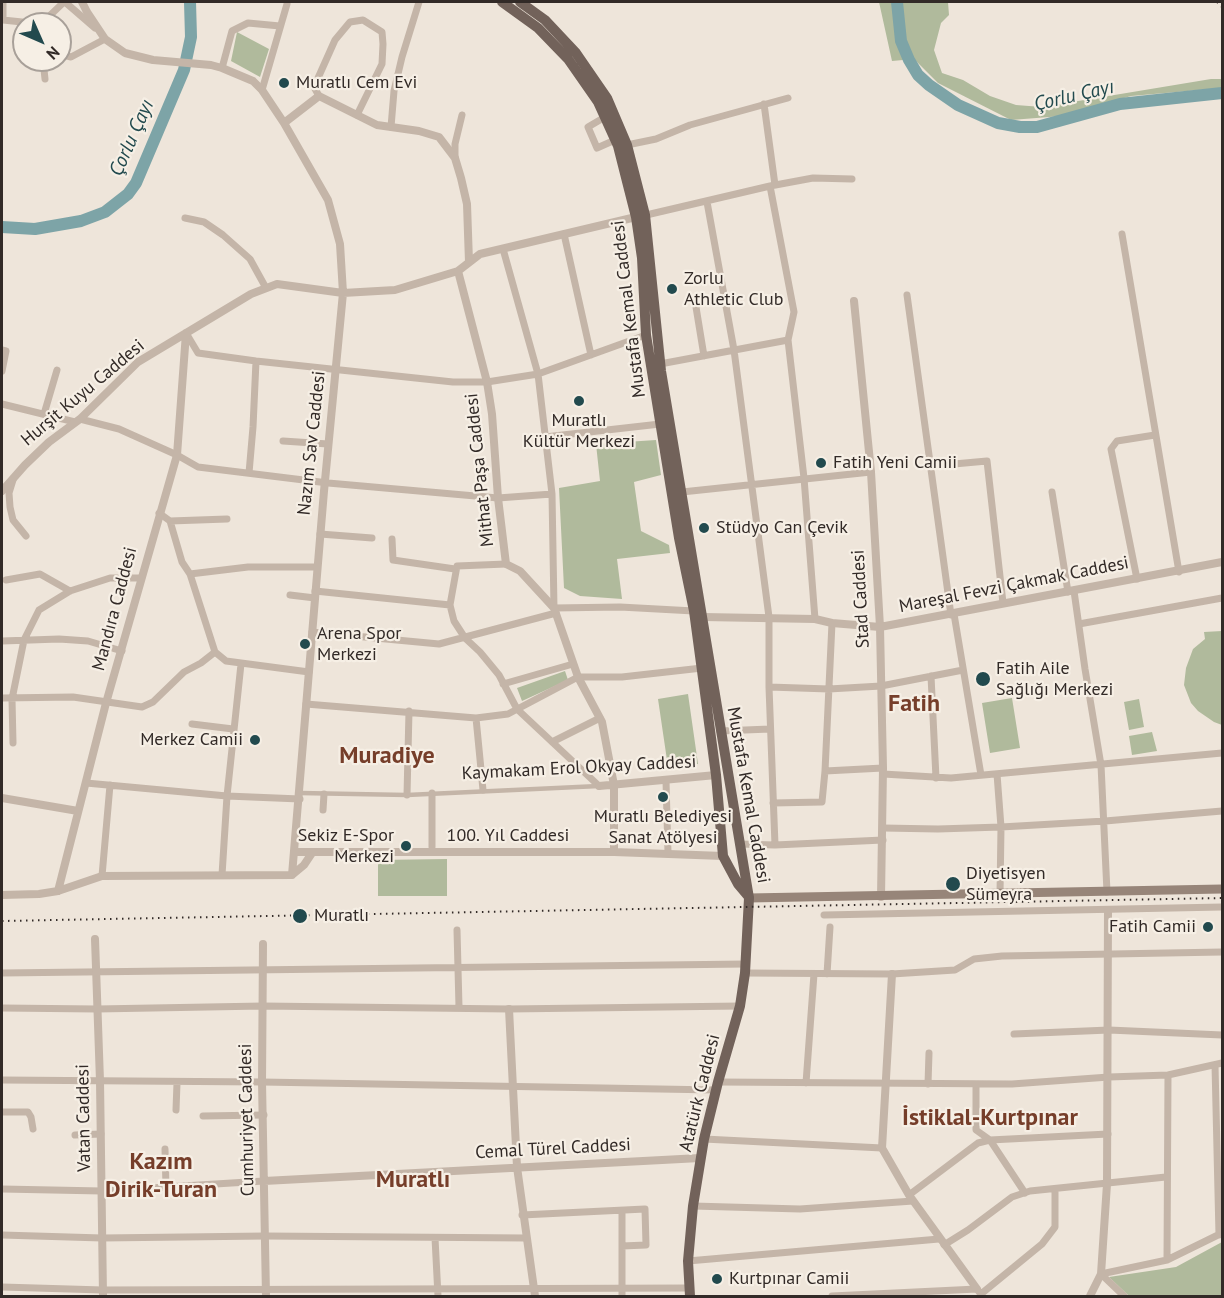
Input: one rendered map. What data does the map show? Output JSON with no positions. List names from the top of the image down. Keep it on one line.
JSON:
{"streets":{"main road":["Mustafa Kemal Caddesi","Atatürk Caddesi"],"street":["Hurşit Kuyu Caddesi","Nazım Sav Caddesi","Mithat Paşa Caddesi","Mareşal Fevzi Çakmak Caddesi","Stad Caddesi","Mandıra Caddesi","Kaymakam Erol Okyay Caddesi","100. Yıl Caddesi","Vatan Caddesi","Cumhuriyet Caddesi","Cemal Türel Caddesi"]},"crossings":[["Mustafa Kemal Caddesi","Hurşit Kuyu Caddesi"],["Mustafa Kemal Caddesi","Mareşal Fevzi Çakmak Caddesi"],["Mustafa Kemal Caddesi","Kaymakam Erol Okyay Caddesi"],["Mustafa Kemal Caddesi","100. Yıl Caddesi"],["Mustafa Kemal Caddesi","Atatürk Caddesi"],["Hurşit Kuyu Caddesi","Nazım Sav Caddesi"],["Hurşit Kuyu Caddesi","Mithat Paşa Caddesi"],["Hurşit Kuyu Caddesi","Mandıra Caddesi"],["Nazım Sav Caddesi","Kaymakam Erol Okyay Caddesi"],["Nazım Sav Caddesi","100. Yıl Caddesi"],["Mithat Paşa Caddesi","Kaymakam Erol Okyay Caddesi"],["Mithat Paşa Caddesi","100. Yıl Caddesi"],["Mareşal Fevzi Çakmak Caddesi","Stad Caddesi"],["Atatürk Caddesi","Cemal Türel Caddesi"],["Cumhuriyet Caddesi","Cemal Türel Caddesi"]],"districts":["Fatih","Muradiye","İstiklal-Kurtpınar","Kazım Dirik-Turan","Muratlı"],"water":["Çorlu Çayı"],"places":["Muratlı Cem Evi","Zorlu Athletic Club","Muratlı Kültür Merkezi","Fatih Yeni Camii","Stüdyo Can Çevik","Arena Spor Merkezi","Fatih Aile Sağlığı Merkezi","Merkez Camii","Muratlı Belediyesi Sanat Atölyesi","Sekiz E-Spor Merkezi","Diyetisyen Sümeyra","Muratlı","Fatih Camii","Kurtpınar Camii"],"north":"bottom right"}
